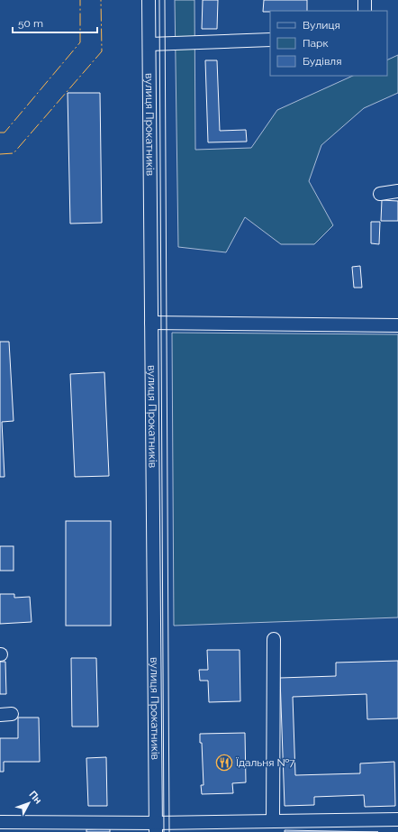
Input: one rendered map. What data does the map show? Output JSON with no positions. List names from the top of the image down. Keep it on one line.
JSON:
{"streets":{"street":["вулиця Прокатників"]},"places":{"restaurant":["Їдальня №7"]},"legend":["Вулиця","Парк","Будівля"],"scale_bar":"50 m","north":"top right"}
